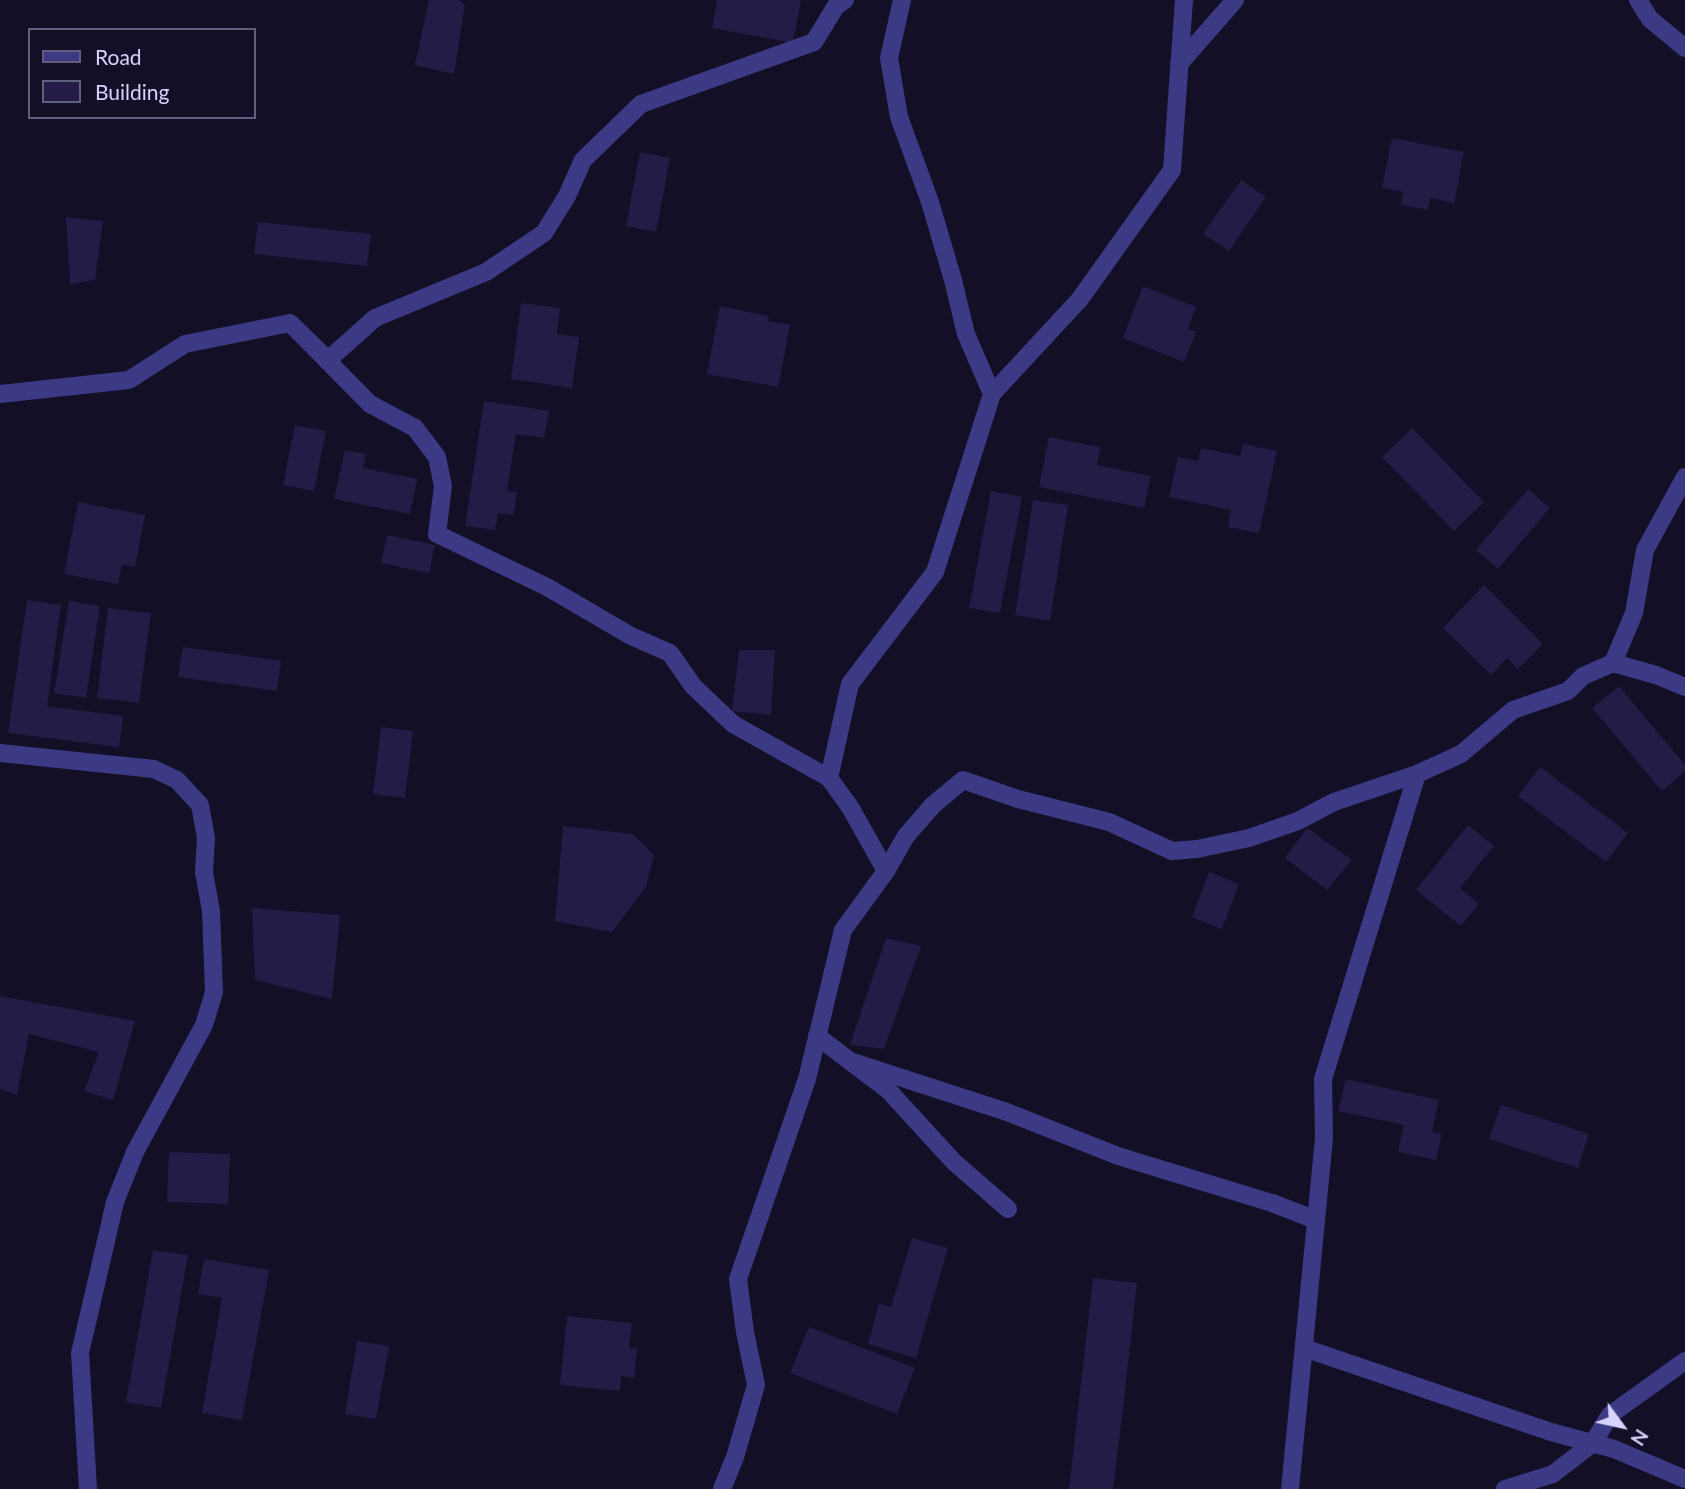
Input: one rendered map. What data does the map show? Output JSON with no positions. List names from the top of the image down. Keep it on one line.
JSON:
{"legend":["Road","Building"],"north":"bottom right"}
